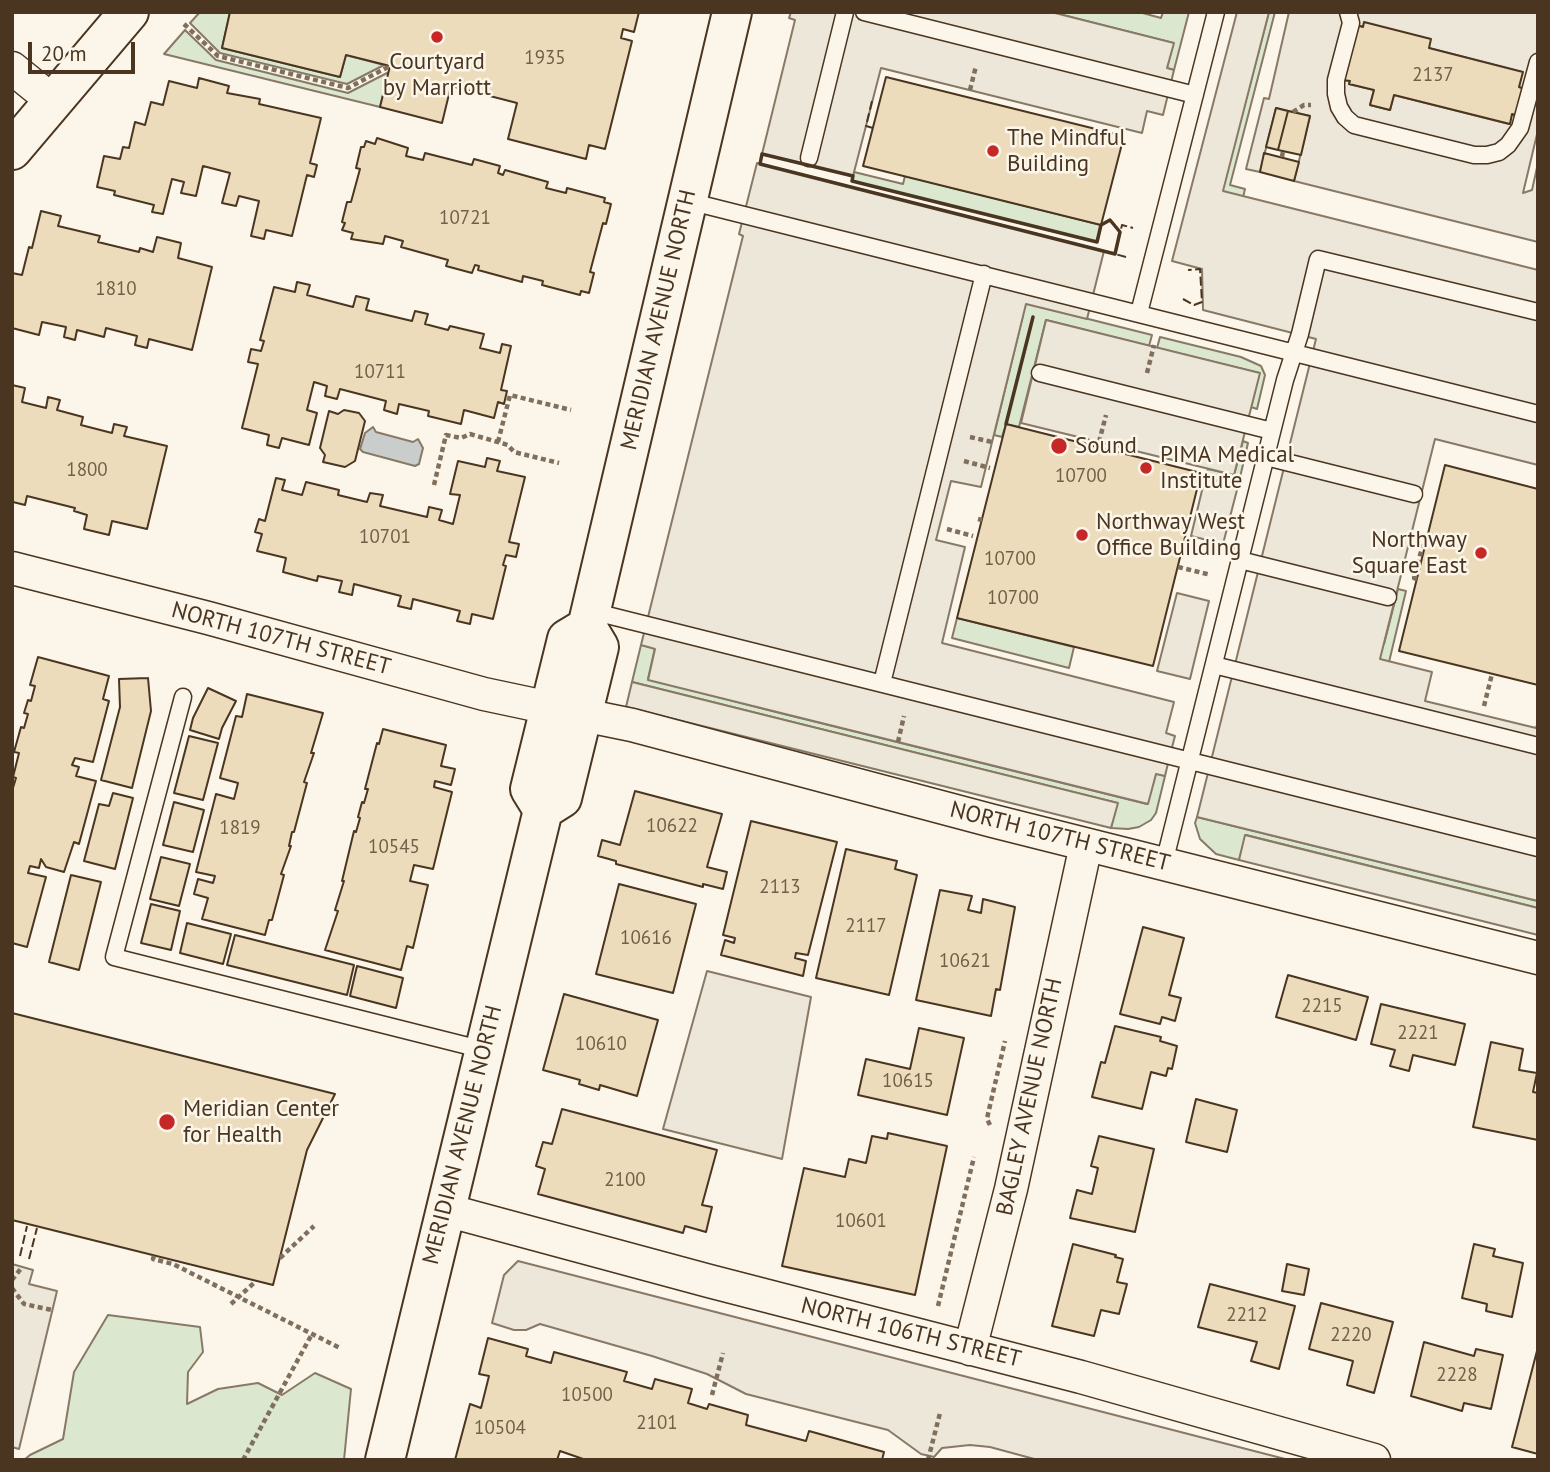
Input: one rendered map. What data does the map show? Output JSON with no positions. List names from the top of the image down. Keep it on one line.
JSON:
{"streets":{"street":["MERIDIAN AVENUE NORTH","NORTH 107TH STREET","BAGLEY AVENUE NORTH","NORTH 106TH STREET"]},"crossings":[["MERIDIAN AVENUE NORTH","NORTH 107TH STREET"],["MERIDIAN AVENUE NORTH","NORTH 106TH STREET"],["NORTH 107TH STREET","BAGLEY AVENUE NORTH"],["BAGLEY AVENUE NORTH","NORTH 106TH STREET"]],"places":["Courtyard by Marriott","The Mindful Building","Sound","PIMA Medical Institute","Northway West Office Building","Northway Square East","Meridian Center for Health"],"house_numbers":["1935","2137","10721","1810","10711","1800","10700","10701","10700","10700","10622","1819","10545","2113","2117","10616","10621","2215","2221","10610","10615","2100","10601","2212","2220","2228","10500","2101","10504"],"scale_bar":"20 m"}
